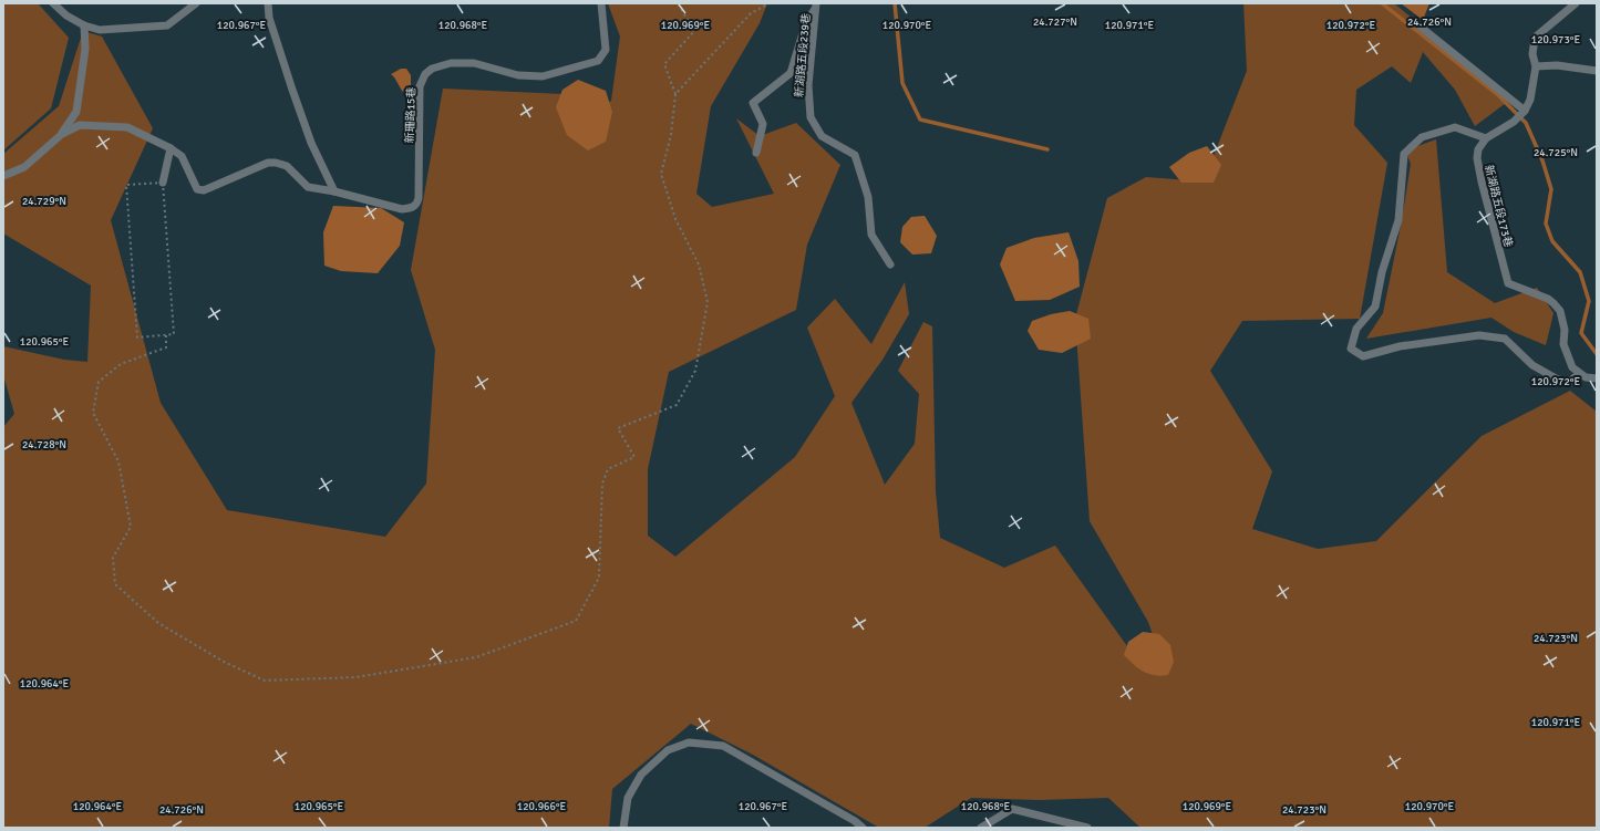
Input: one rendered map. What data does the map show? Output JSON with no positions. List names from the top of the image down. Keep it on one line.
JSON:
{"streets":{"lane":["新湖路五段239巷","新珊路15巷","新湖路五段173巷"]},"coordinates":["24.727°N","24.726°N","120.967°E","120.968°E","120.969°E","120.970°E","120.971°E","120.972°E","120.973°E","24.725°N","24.729°N","120.965°E","24.728°N","24.723°N","120.964°E","120.966°E"]}
